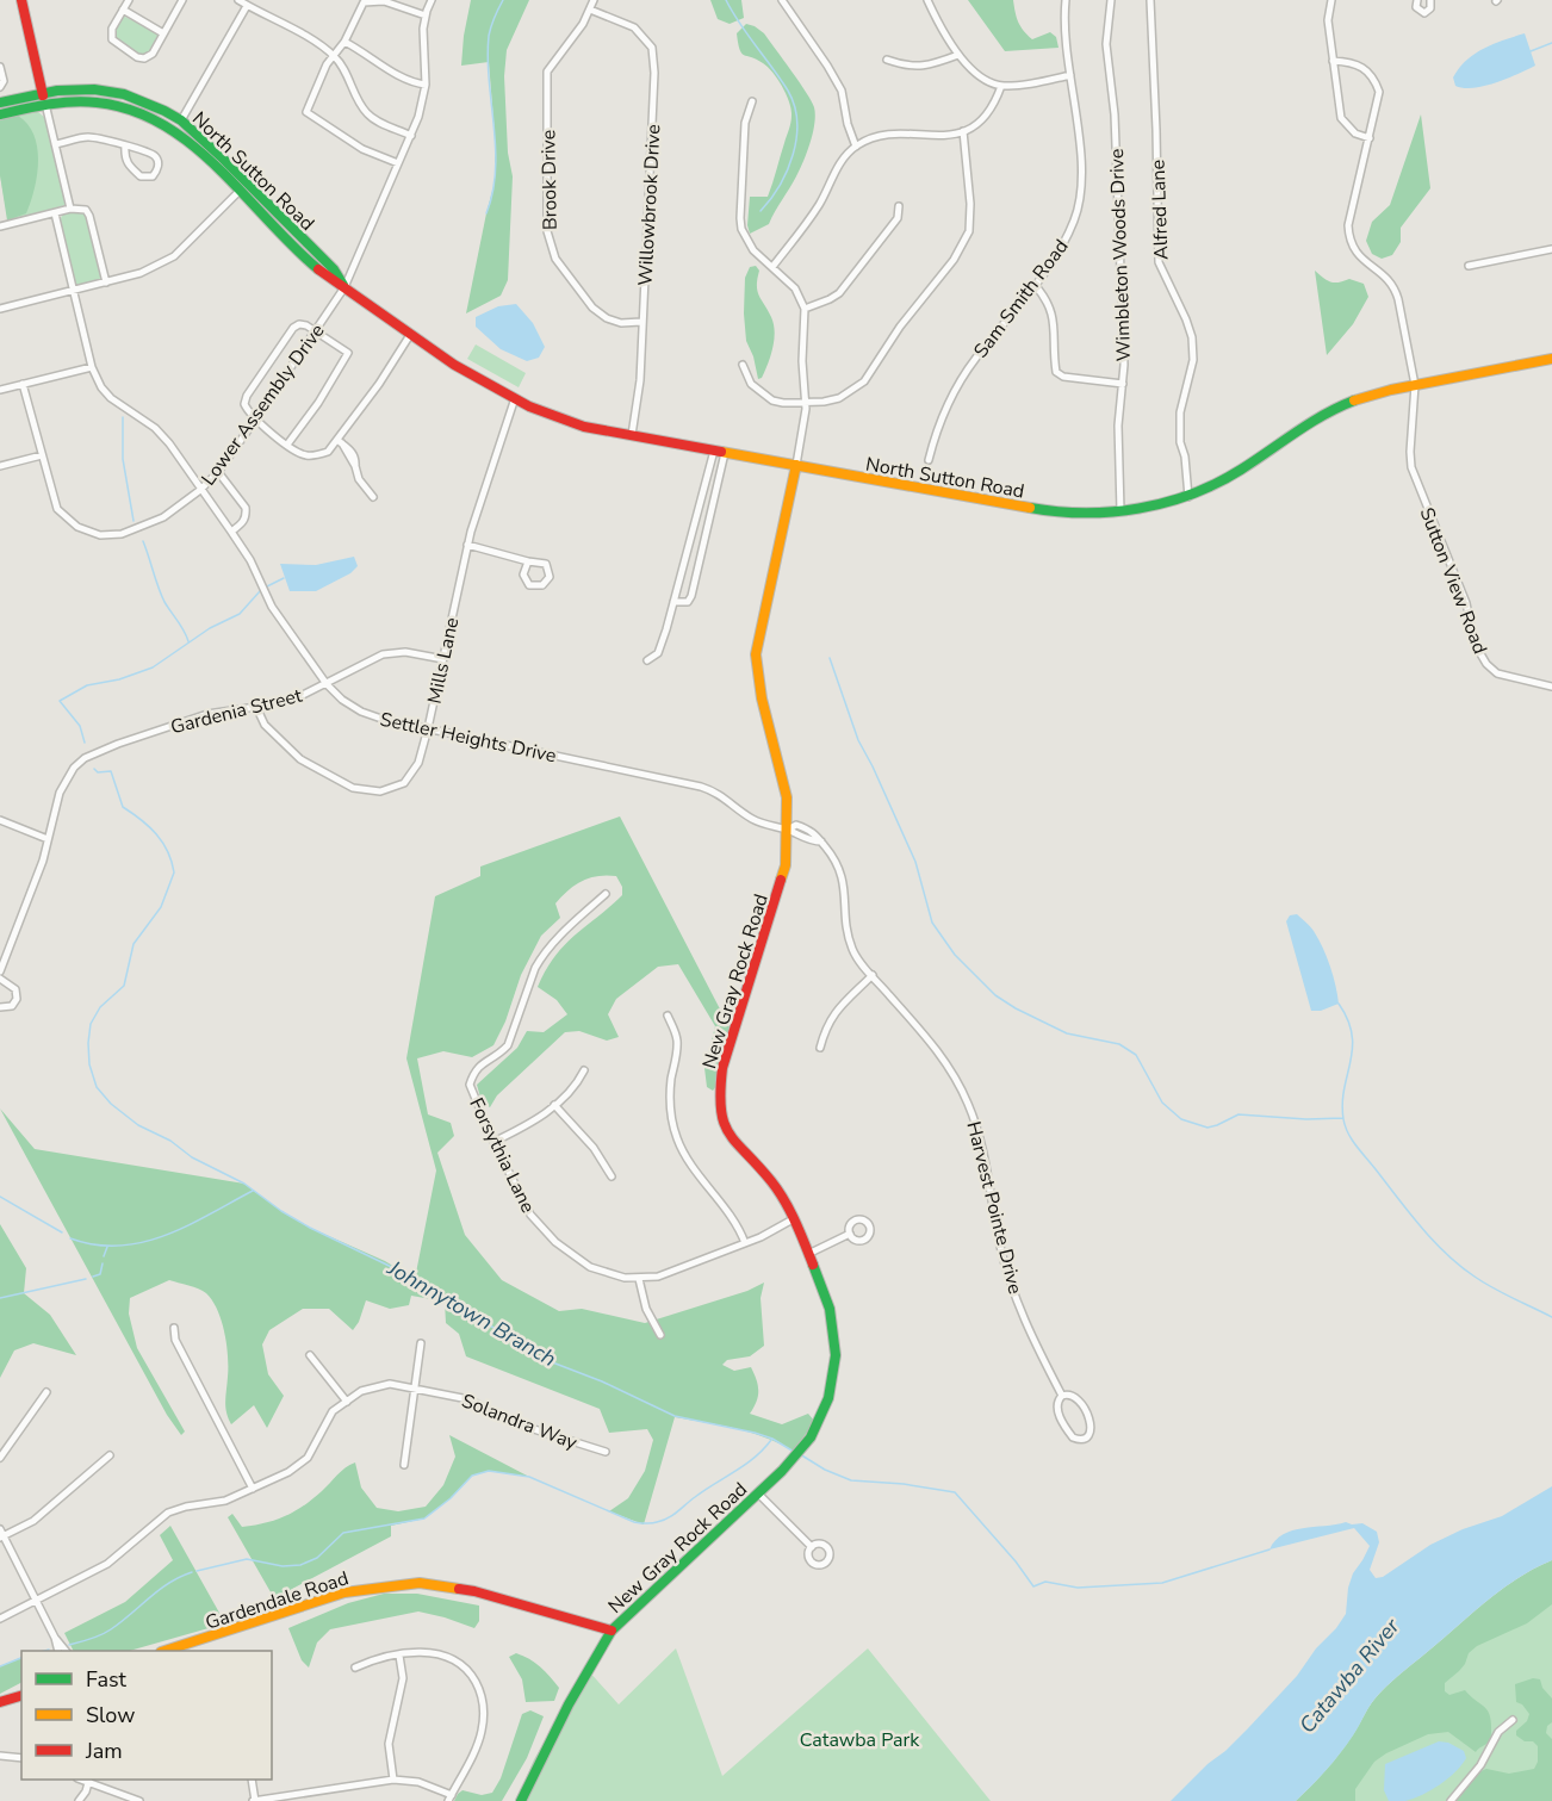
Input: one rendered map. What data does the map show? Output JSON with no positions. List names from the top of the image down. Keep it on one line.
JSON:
{"streets":{"main road":["North Sutton Road","New Gray Rock Road","Gardendale Road"],"street":["Brook Drive","Willowbrook Drive","Alfred Lane","Wimbleton Woods Drive","Sam Smith Road","Lower Assembly Drive","Sutton View Road","Mills Lane","Gardenia Street","Settler Heights Drive","Forsythia Lane","Harvest Pointe Drive","Solandra Way"]},"crossings":[["North Sutton Road","Willowbrook Drive"],["North Sutton Road","Alfred Lane"],["North Sutton Road","Wimbleton Woods Drive"],["North Sutton Road","Lower Assembly Drive"],["North Sutton Road","Sutton View Road"],["North Sutton Road","Mills Lane"],["North Sutton Road","New Gray Rock Road"],["Brook Drive","Willowbrook Drive"],["Lower Assembly Drive","Settler Heights Drive"],["Mills Lane","Gardenia Street"],["Mills Lane","Settler Heights Drive"],["Gardenia Street","Settler Heights Drive"],["Settler Heights Drive","New Gray Rock Road"],["Settler Heights Drive","Harvest Pointe Drive"],["New Gray Rock Road","Forsythia Lane"],["New Gray Rock Road","Gardendale Road"]],"water":["Johnnytown Branch","Catawba River"],"parks":["Catawba Park"],"legend":["Fast","Slow","Jam"]}
